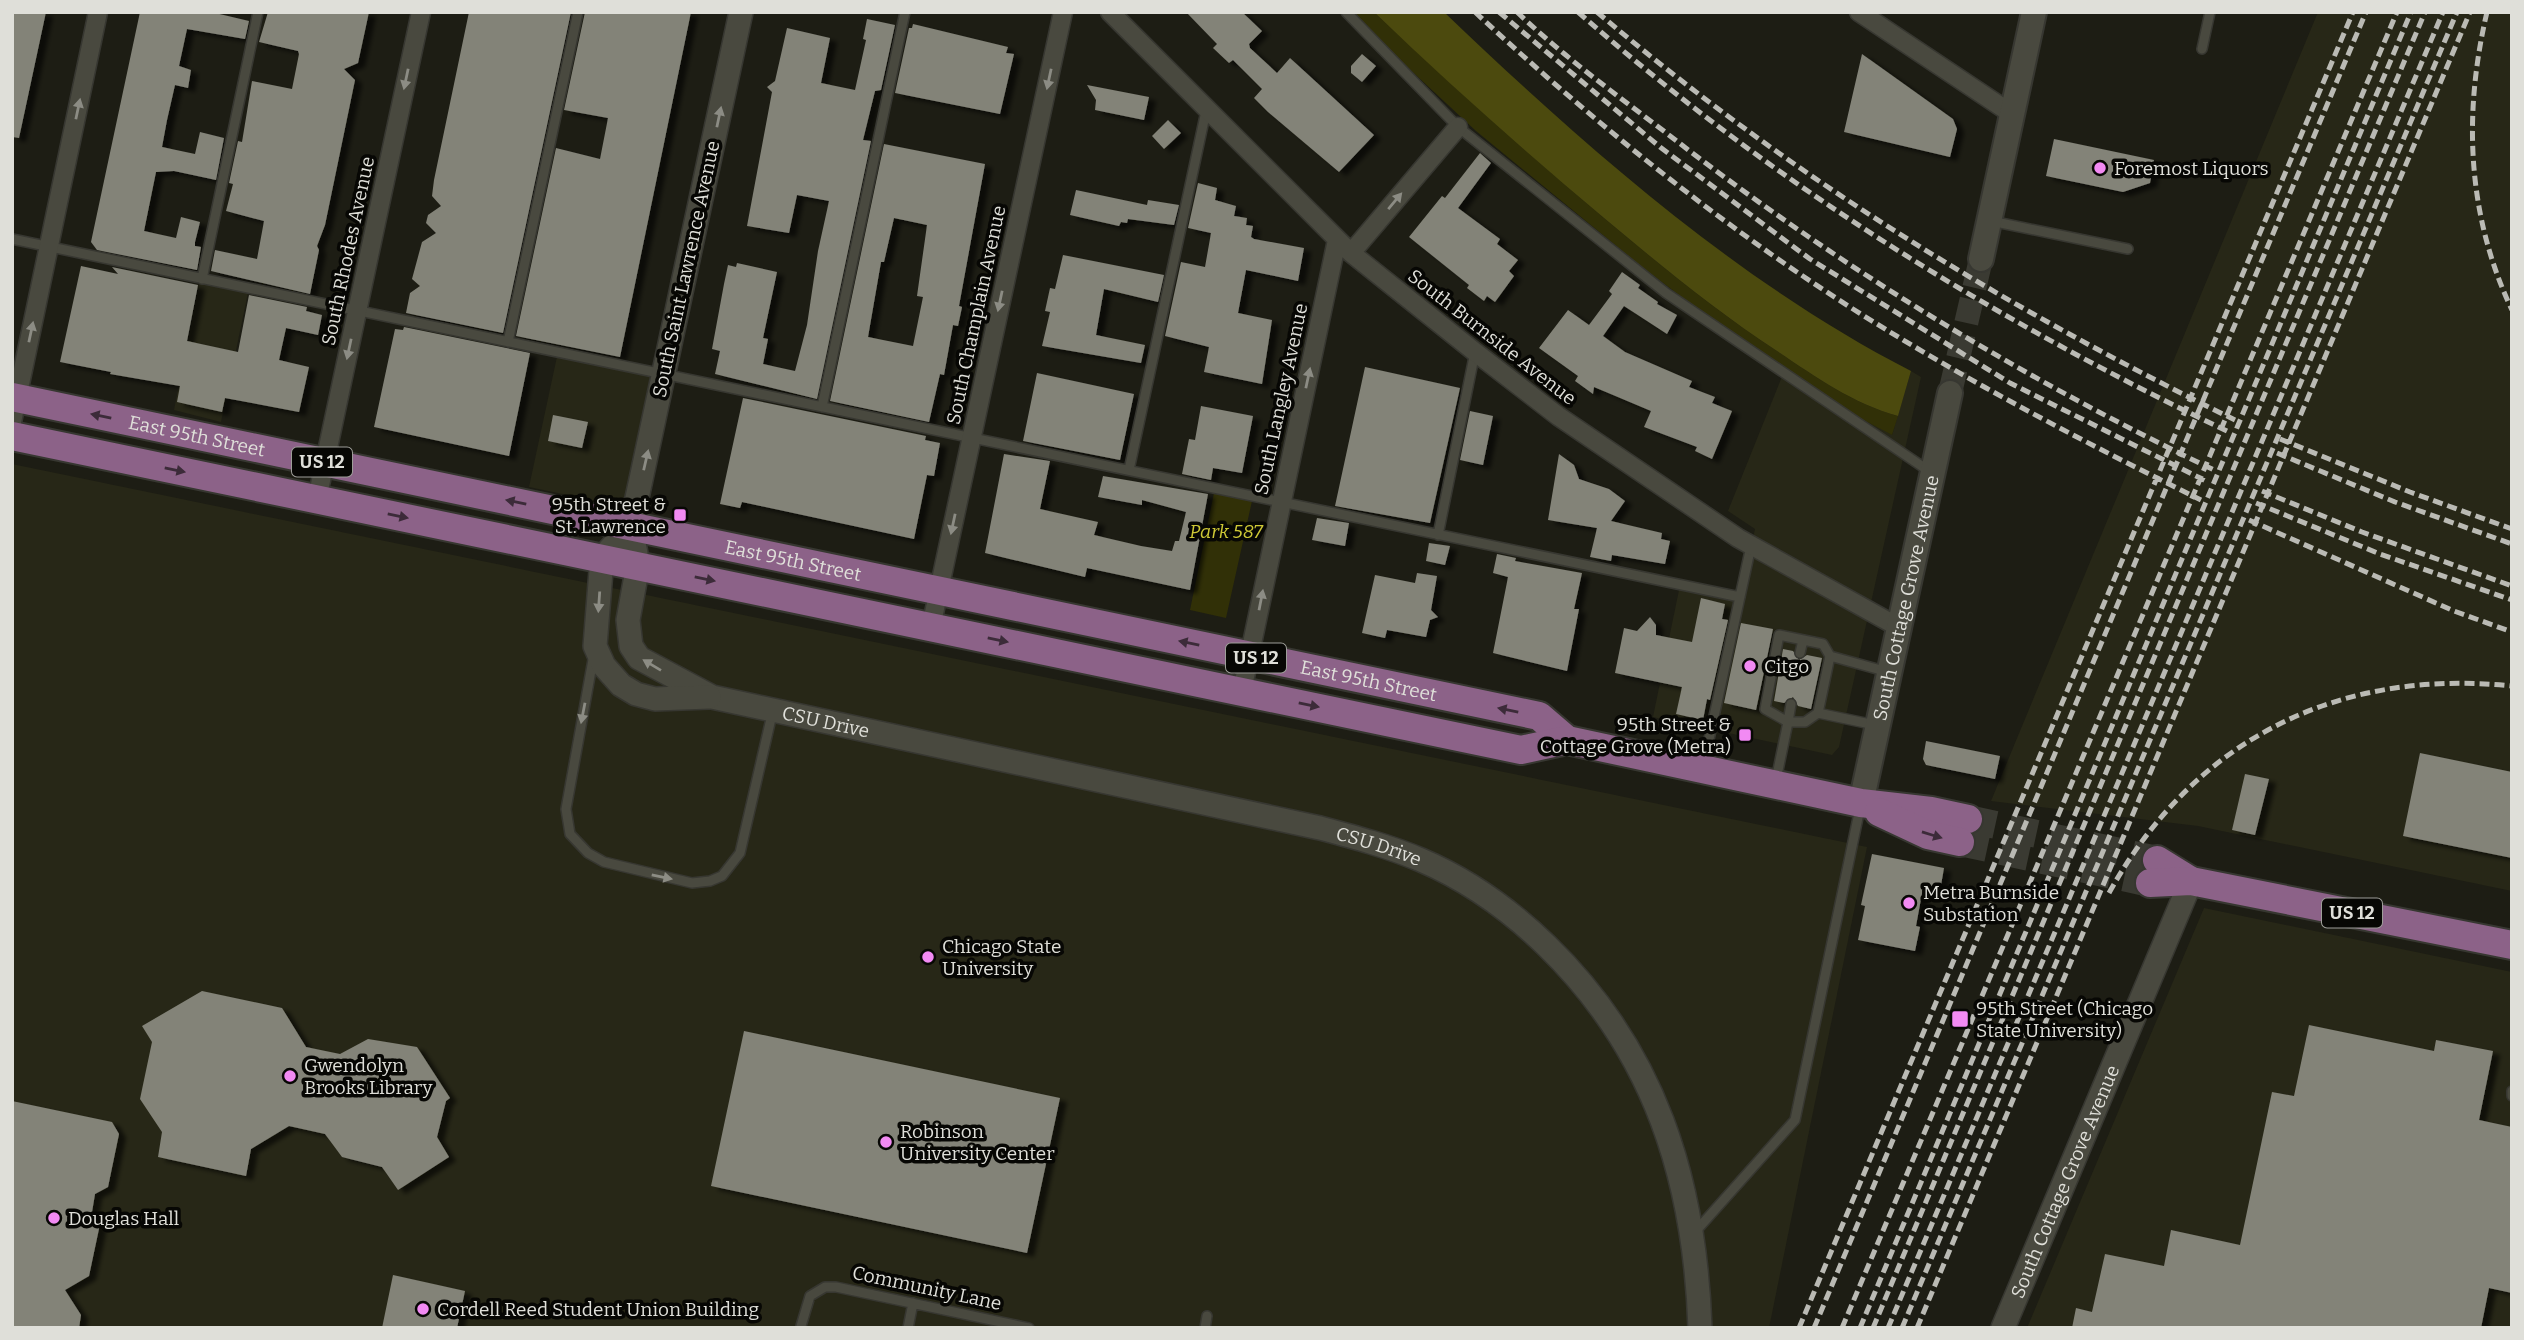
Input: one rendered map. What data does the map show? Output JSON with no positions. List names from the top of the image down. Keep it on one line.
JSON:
{"streets":{"main road":["East 95th Street","US 12","South Cottage Grove Avenue"],"street":["South Rhodes Avenue","South Saint Lawrence Avenue","South Champlain Avenue","South Burnside Avenue","South Langley Avenue","CSU Drive"],"lane":["Community Lane"]},"crossings":[["South Rhodes Avenue","East 95th Street"],["South Saint Lawrence Avenue","East 95th Street"],["South Champlain Avenue","East 95th Street"],["South Burnside Avenue","South Langley Avenue"],["South Burnside Avenue","South Cottage Grove Avenue"],["South Langley Avenue","East 95th Street"],["East 95th Street","South Cottage Grove Avenue"],["US 12","South Cottage Grove Avenue"]],"one_way":["South Rhodes Avenue","South Saint Lawrence Avenue","South Champlain Avenue","South Langley Avenue"],"parks":["Park 587"],"places":{"other":["Foremost Liquors","Citgo","Metra Burnside Substation","Chicago State University","Gwendolyn Brooks Library","Robinson University Center","Douglas Hall","Cordell Reed Student Union Building"],"transit":["95th Street & St. Lawrence","95th Street & Cottage Grove (Metra)","95th Street (Chicago State University)"]}}
